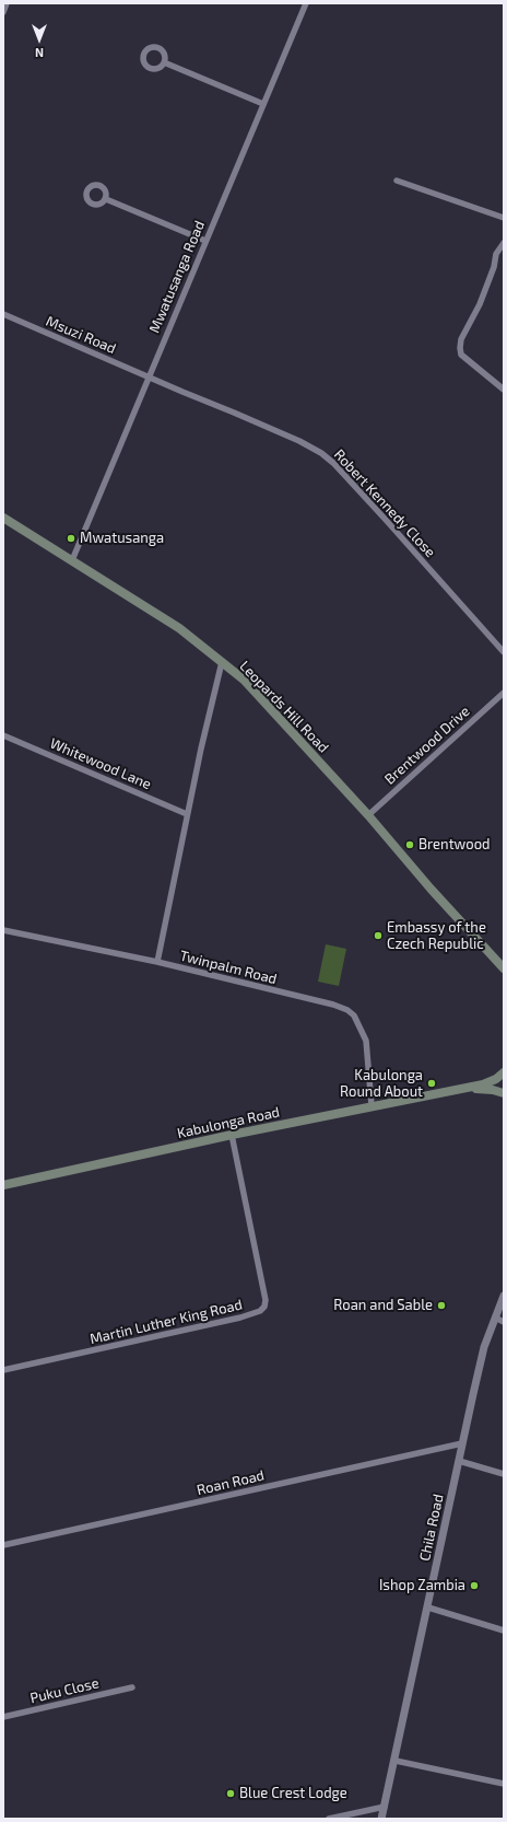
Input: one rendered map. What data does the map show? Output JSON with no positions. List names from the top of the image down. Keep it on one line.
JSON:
{"streets":{"main road":["Leopards Hill Road","Kabulonga Road"],"street":["Mwatusanga Road","Msuzi Road","Robert Kennedy Close","Brentwood Drive","Whitewood Lane","Twinpalm Road","Martin Luther King Road","Roan Road","Chila Road","Puku Close"]},"crossings":[["Mwatusanga Road","Msuzi Road"],["Mwatusanga Road","Robert Kennedy Close"],["Mwatusanga Road","Leopards Hill Road"],["Msuzi Road","Robert Kennedy Close"],["Leopards Hill Road","Brentwood Drive"],["Twinpalm Road","Kabulonga Road"],["Kabulonga Road","Martin Luther King Road"],["Roan Road","Chila Road"]],"places":["Mwatusanga","Brentwood","Embassy of the Czech Republic","Kabulonga Round About","Roan and Sable","Ishop Zambia","Blue Crest Lodge"],"north":"bottom"}
